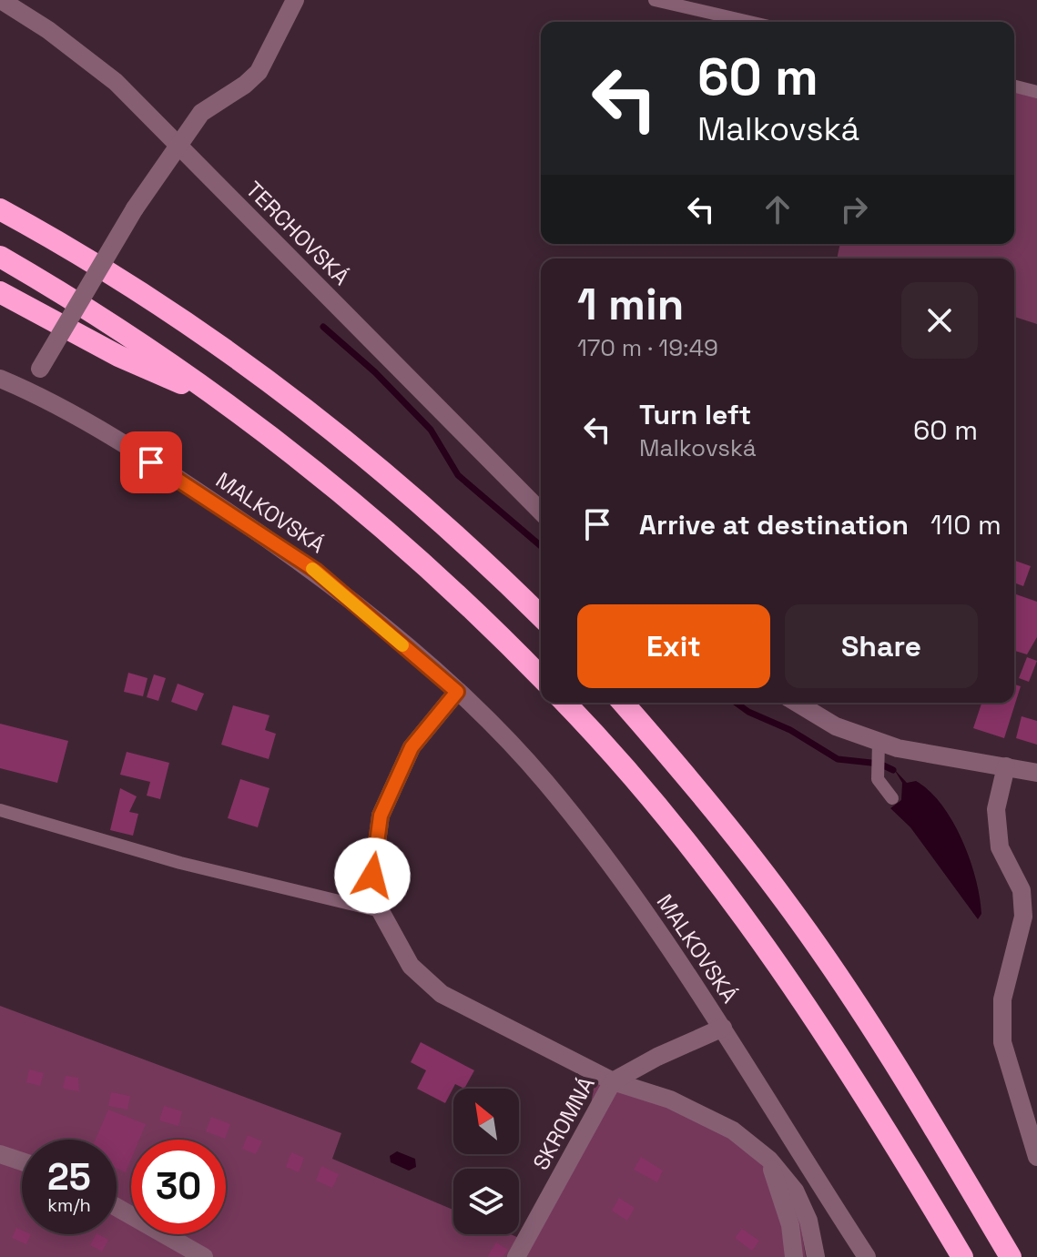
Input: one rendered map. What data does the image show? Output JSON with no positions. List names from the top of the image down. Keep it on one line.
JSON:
{"streets":{"street":["TERCHOVSKÁ","MALKOVSKÁ","SKROMNÁ"]},"crossings":[["MALKOVSKÁ","SKROMNÁ"]],"north":"top left","page":{"turn":["60 m","Malkovská"],"heading":["1 min","170 m · 19:49"],"list":[{"name":"Turn left","note":"Malkovská","value":"60 m"},{"name":"Arrive at destination","value":"110 m"}],"buttons":["Exit","Share"],"speed":"25 km/h","limit":"30"}}
